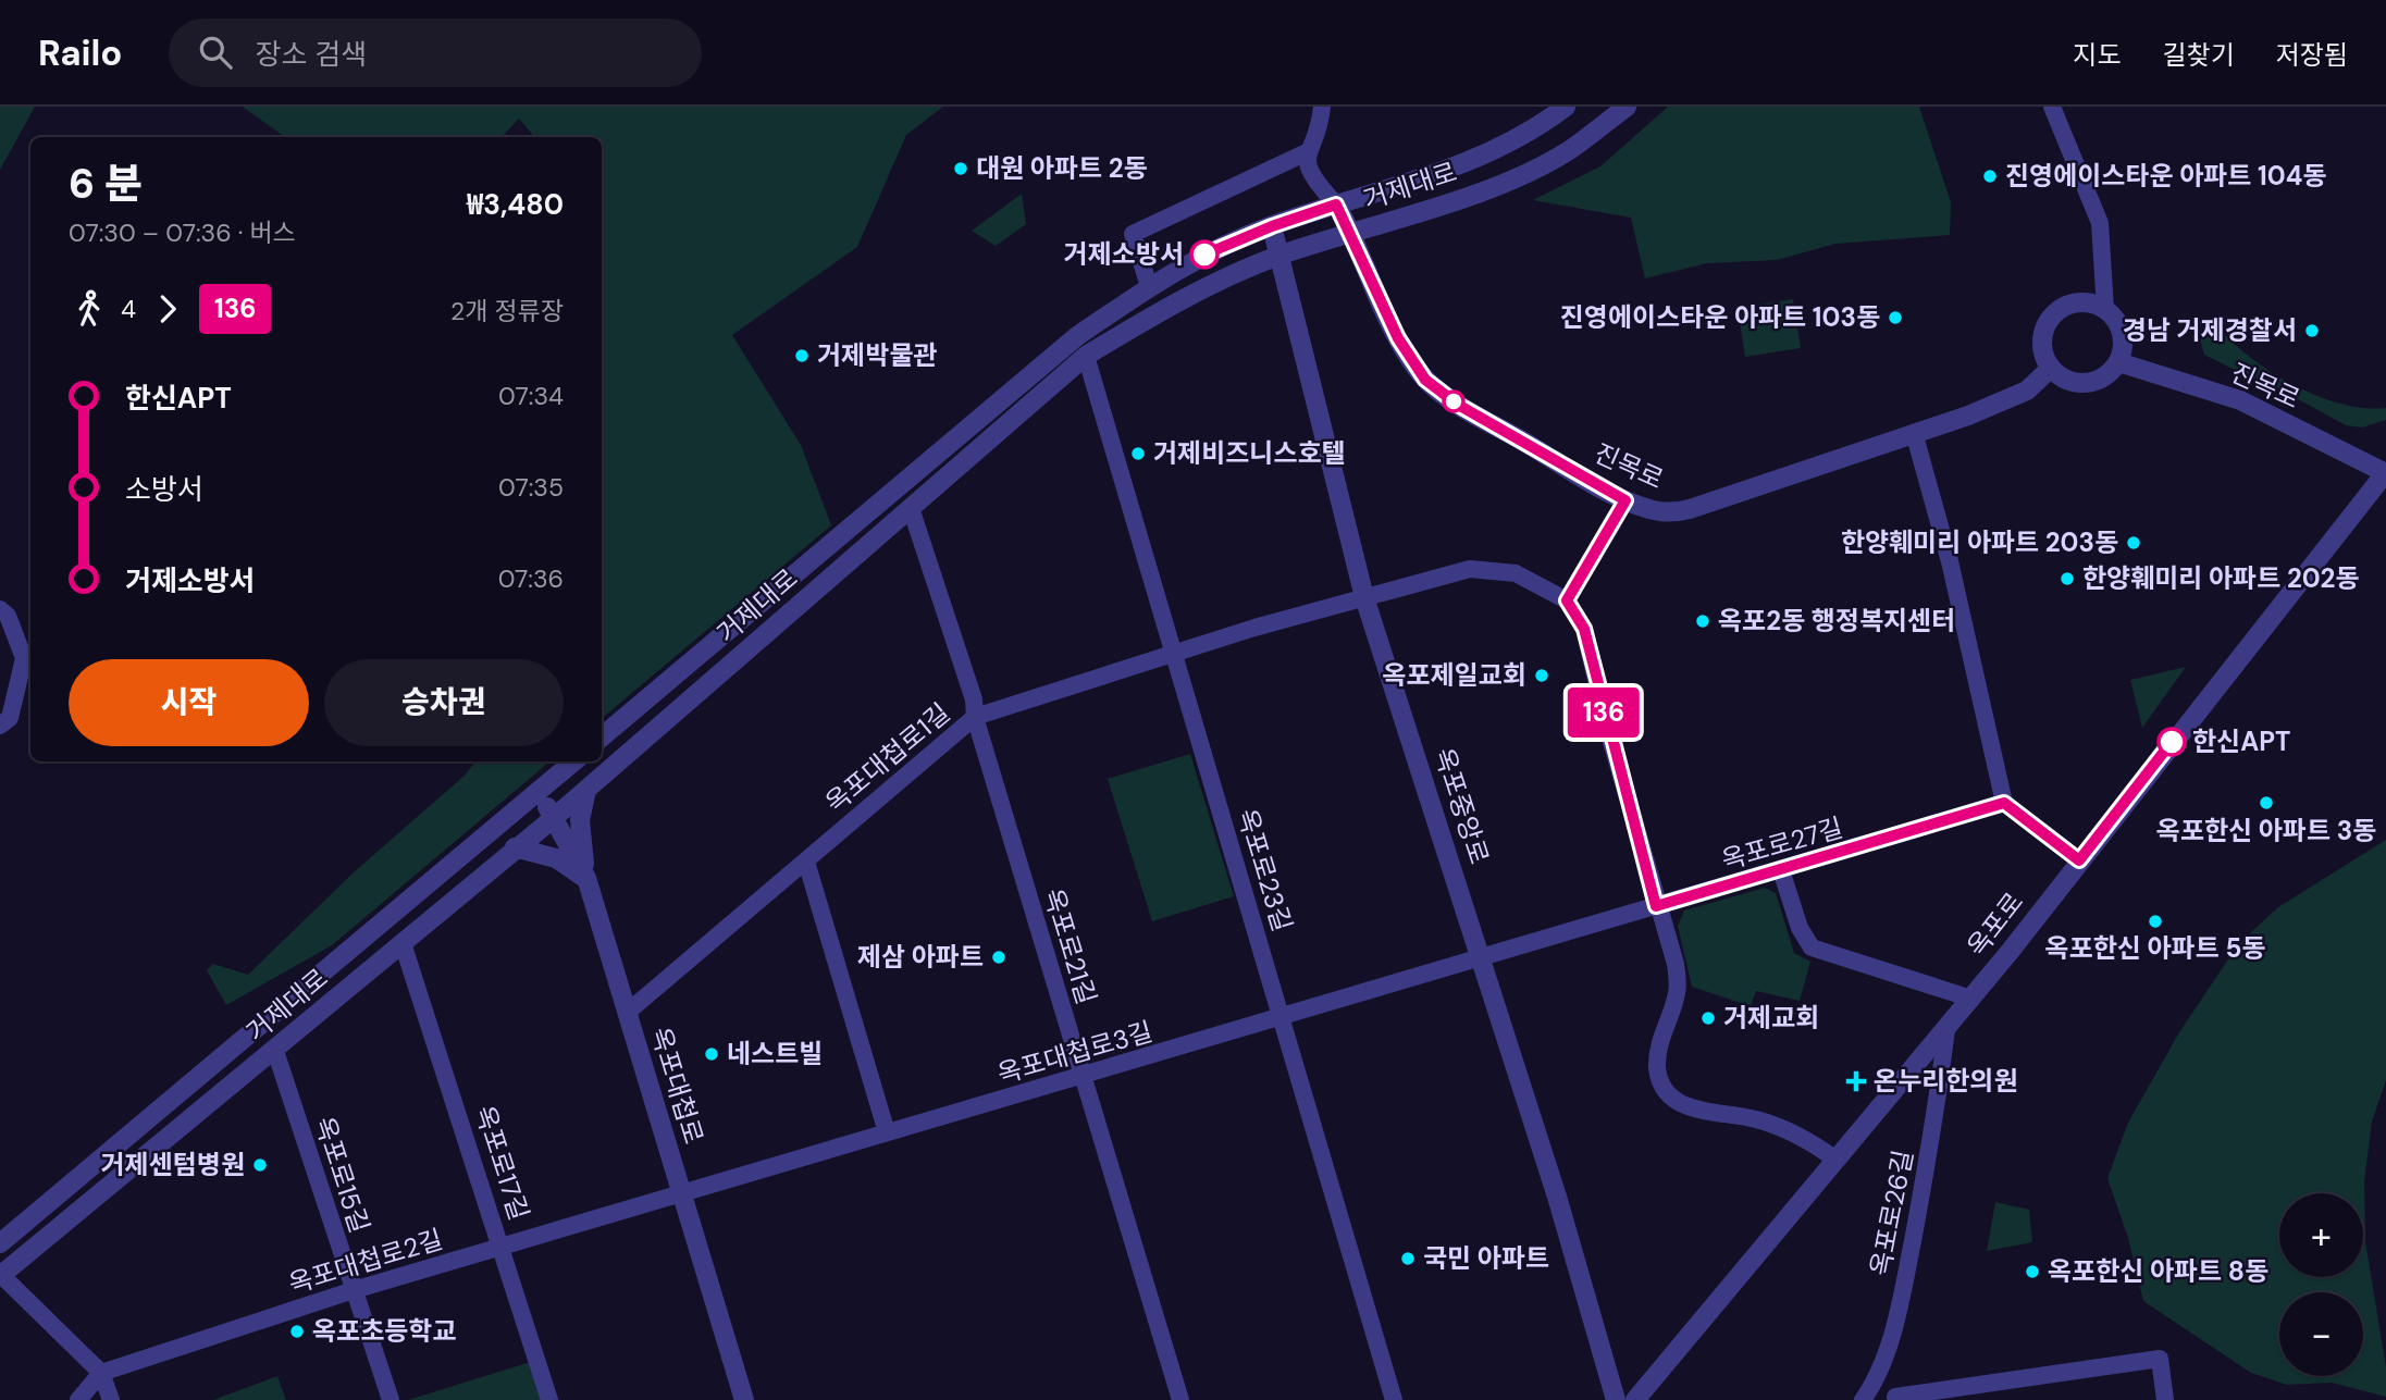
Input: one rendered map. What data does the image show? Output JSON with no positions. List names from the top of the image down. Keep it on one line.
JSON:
{"streets":{"street":["거제대로","진목로","옥포대첩로1길","옥포중앙로","옥포로27길","옥포로23길","옥포로","옥포로21길","옥포대첩로3길","옥포대첩로","옥포로17길","옥포로15길","옥포로26길","옥포대첩로2길"]},"crossings":[["거제대로","진목로"],["거제대로","옥포중앙로"],["거제대로","옥포로23길"],["거제대로","옥포로21길"],["거제대로","옥포대첩로"],["거제대로","옥포로17길"],["거제대로","옥포로15길"],["진목로","옥포로"],["옥포대첩로1길","옥포중앙로"],["옥포대첩로1길","옥포로23길"],["옥포대첩로1길","옥포로21길"],["옥포대첩로1길","옥포대첩로"],["옥포중앙로","옥포로27길"],["옥포중앙로","옥포대첩로3길"],["옥포로27길","옥포대첩로3길"],["옥포로23길","옥포대첩로3길"],["옥포로","옥포로26길"],["옥포로21길","옥포대첩로3길"],["옥포대첩로3길","옥포대첩로"],["옥포대첩로3길","옥포대첩로2길"],["옥포대첩로","옥포대첩로2길"],["옥포로17길","옥포대첩로2길"],["옥포로15길","옥포대첩로2길"]],"places":{"other":["대원 아파트 2동","진영에이스타운 아파트 104동","거제소방서","진영에이스타운 아파트 103동","경남 거제경찰서","거제박물관","거제비즈니스호텔","한양훼미리 아파트 203동","한양훼미리 아파트 202동","옥포2동 행정복지센터","옥포제일교회","한신APT","옥포한신 아파트 3동","옥포한신 아파트 5동","제삼 아파트","거제교회","네스트빌","거제센텀병원","국민 아파트","옥포한신 아파트 8동","옥포초등학교"],"health":["온누리한의원"]},"lines":["bus line 136"],"page":{"header":"Railo","search":"장소 검색","nav":["지도","길찾기","저장됨"],"on_map":"136","heading":["6 분","07:30 – 07:36 · 버스","₩3,480"],"legs":["4","136","2개 정류장"],"list":[{"name":"한신APT","value":"07:34"},{"name":"소방서","value":"07:35"},{"name":"거제소방서","value":"07:36"}],"buttons":["시작","승차권"],"map_buttons":["+","−"]}}
